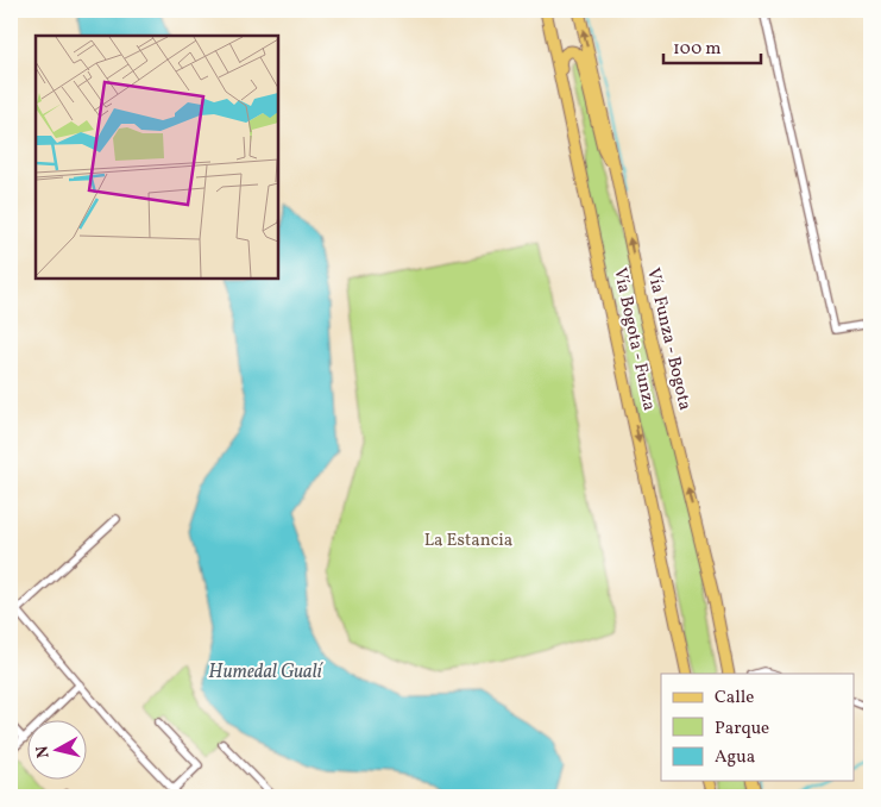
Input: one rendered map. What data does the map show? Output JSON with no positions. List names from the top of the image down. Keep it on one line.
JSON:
{"streets":{"main road":["Vía Bogota - Funza","Vía Funza - Bogota"]},"one_way":["Vía Bogota - Funza","Vía Funza - Bogota"],"water":["Humedal Gualí"],"parks":["La Estancia"],"legend":["Calle","Parque","Agua"],"scale_bar":"100 m","north":"left"}
